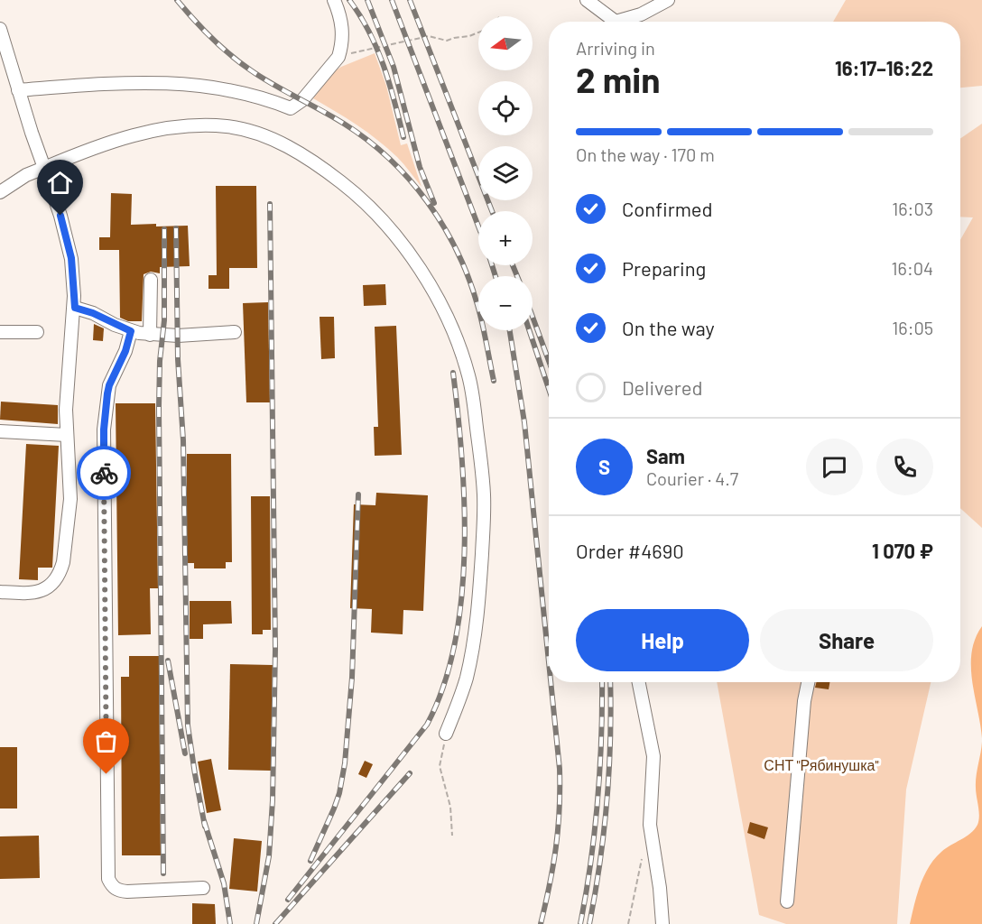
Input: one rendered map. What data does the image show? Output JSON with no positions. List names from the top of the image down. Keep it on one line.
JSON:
{"parks":["СНТ \"Рябинушка\""],"north":"left","page":{"map_buttons":["+","−"],"heading":["2 min","Arriving in","16:17–16:22"],"panel":["Sam","Courier · 4.7","Order #4690","1 070 ₽"],"bar":"On the way · 170 m","list":[["Confirmed","16:03"],["Preparing","16:04"],["On the way","16:05"],"Delivered"],"round":"S","buttons":["Help","Share"]}}
